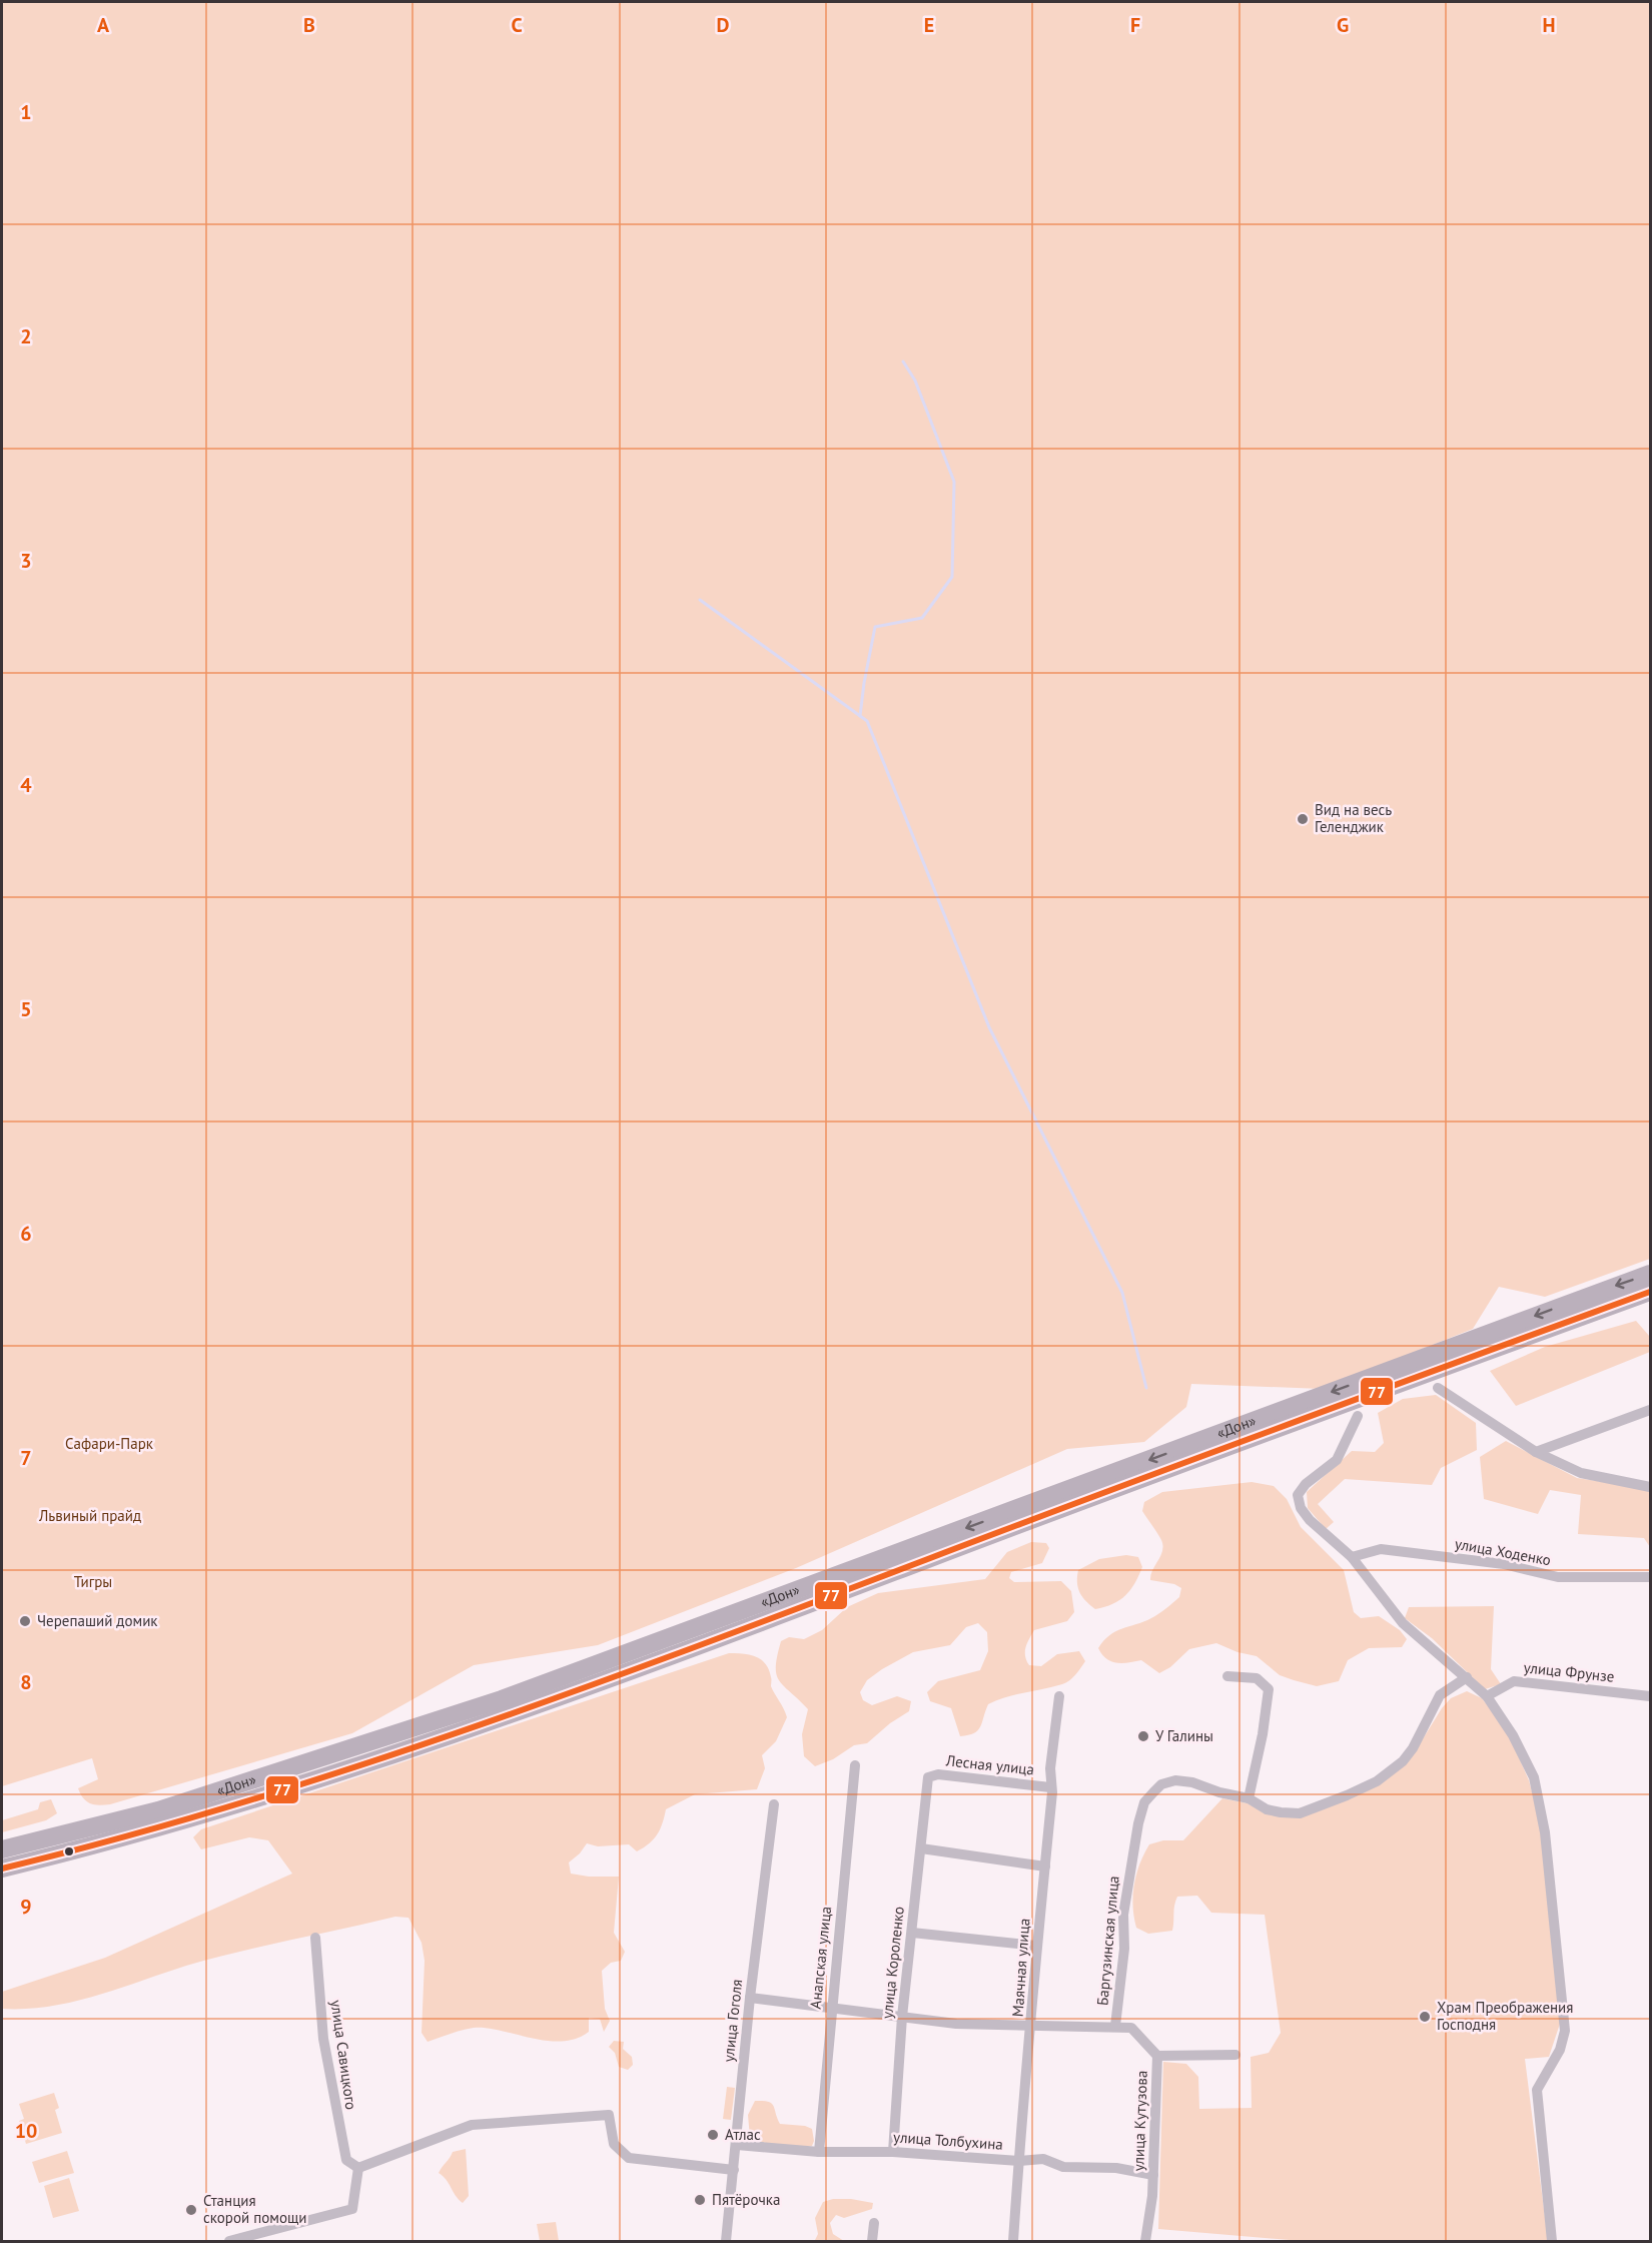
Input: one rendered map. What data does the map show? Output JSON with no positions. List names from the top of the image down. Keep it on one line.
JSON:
{"streets":{"highway":["«Дон»"],"street":["улица Ходенко","улица Фрунзе","Лесная улица","Баргузинская улица","Анапская улица","улица Короленко","Маячная улица","улица Гоголя","улица Савицкого","улица Кутузова","улица Толбухина"]},"crossings":[["Лесная улица","улица Короленко"],["Лесная улица","Маячная улица"],["Баргузинская улица","улица Кутузова"],["Анапская улица","улица Толбухина"],["улица Короленко","улица Толбухина"],["Маячная улица","улица Толбухина"],["улица Гоголя","улица Толбухина"],["улица Кутузова","улица Толбухина"]],"parks":["Сафари-Парк","Львиный прайд","Тигры"],"places":["Вид на весь Геленджик","Черепаший домик","У Галины","Храм Преображения Господня","Атлас","Пятёрочка","Станция скорой помощи"],"lines":["transit line 77"],"grid":{"columns":["A","B","C","D","E","F","G","H"],"rows":["1","2","3","4","5","6","7","8","9","10"]}}
